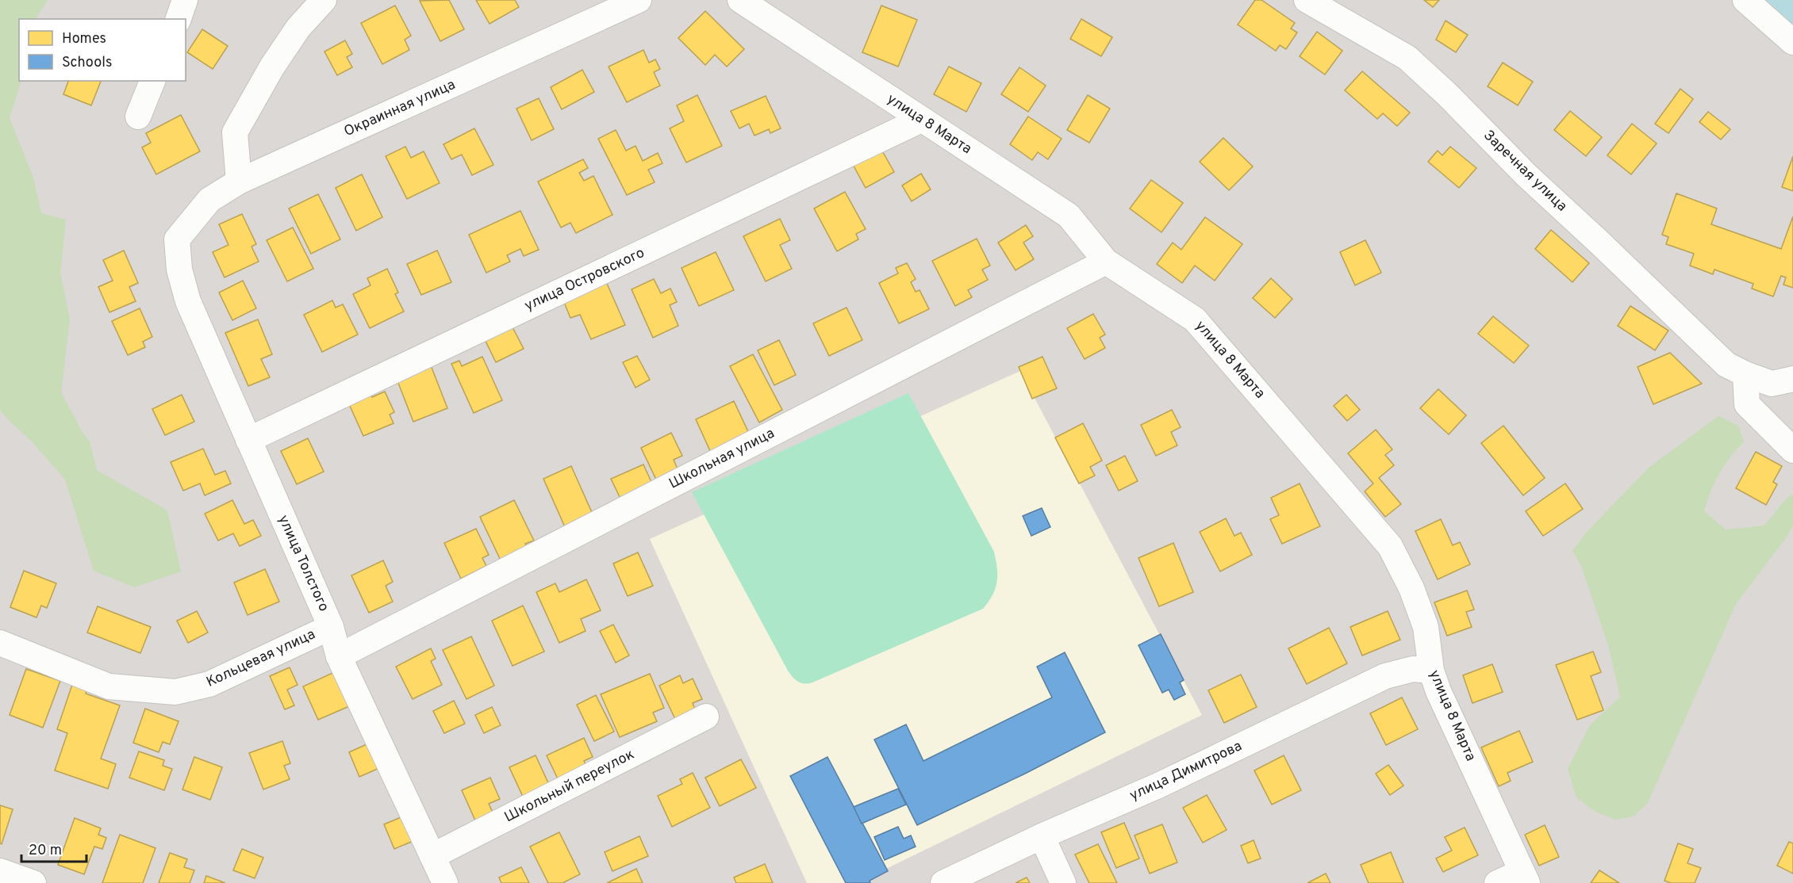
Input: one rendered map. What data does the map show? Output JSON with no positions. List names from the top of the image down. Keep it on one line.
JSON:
{"streets":{"street":["Окраинная улица","улица 8 Марта","Заречная улица","улица Островского","Школьная улица","улица Толстого","Кольцевая улица","улица Димитрова","Школьный переулок"]},"crossings":[["Окраинная улица","улица Толстого"],["улица 8 Марта","улица Островского"],["улица 8 Марта","Школьная улица"],["улица 8 Марта","улица Димитрова"],["улица Островского","улица Толстого"],["Школьная улица","улица Толстого"],["улица Толстого","Кольцевая улица"],["улица Толстого","Школьный переулок"]],"legend":["Homes","Schools"],"scale_bar":"20 m"}
